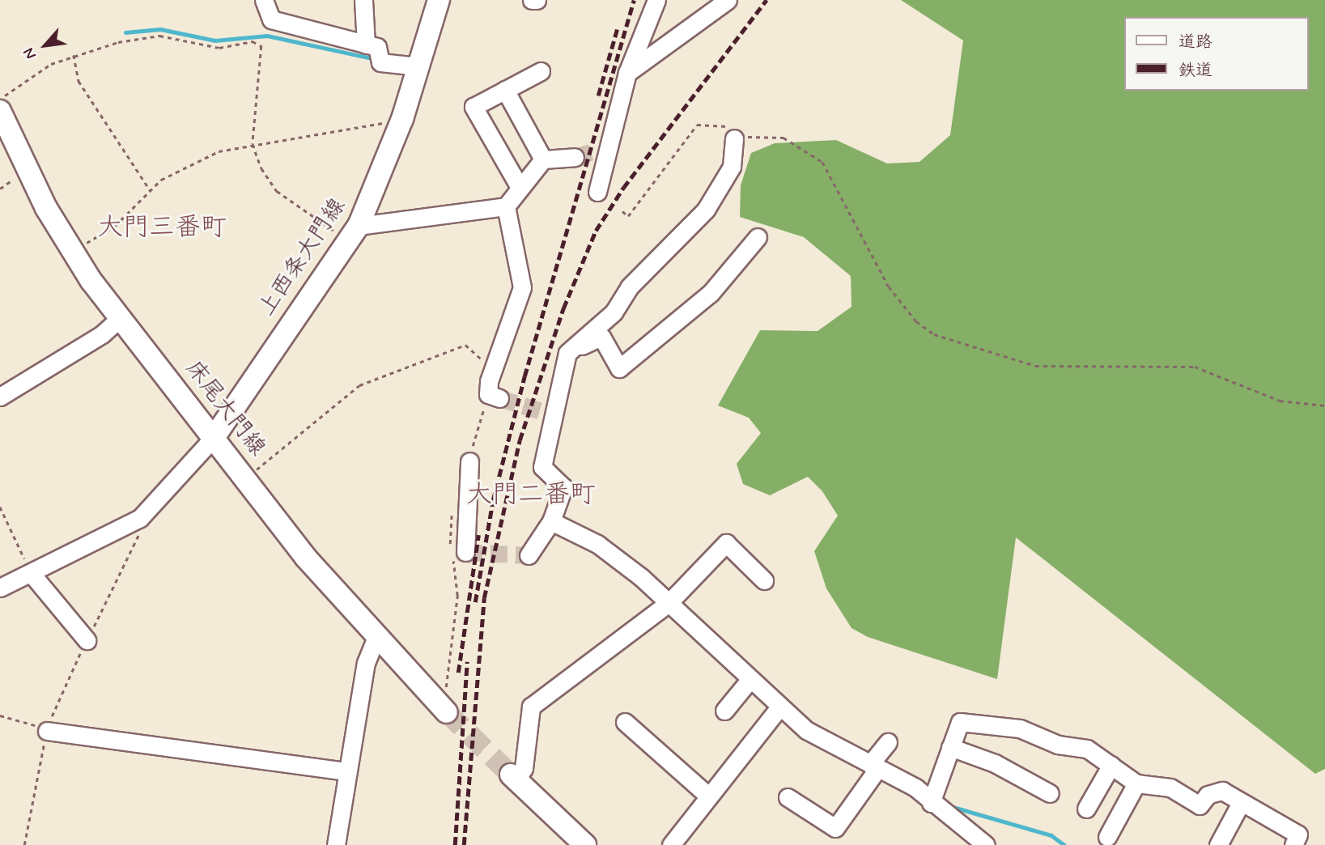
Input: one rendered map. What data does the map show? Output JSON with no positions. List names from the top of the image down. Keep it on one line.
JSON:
{"streets":{"main road":["上西条大門線","床尾大門線"]},"crossings":[["上西条大門線","床尾大門線"]],"districts":["大門三番町","大門二番町"],"legend":["道路","鉄道"],"north":"bottom left"}
